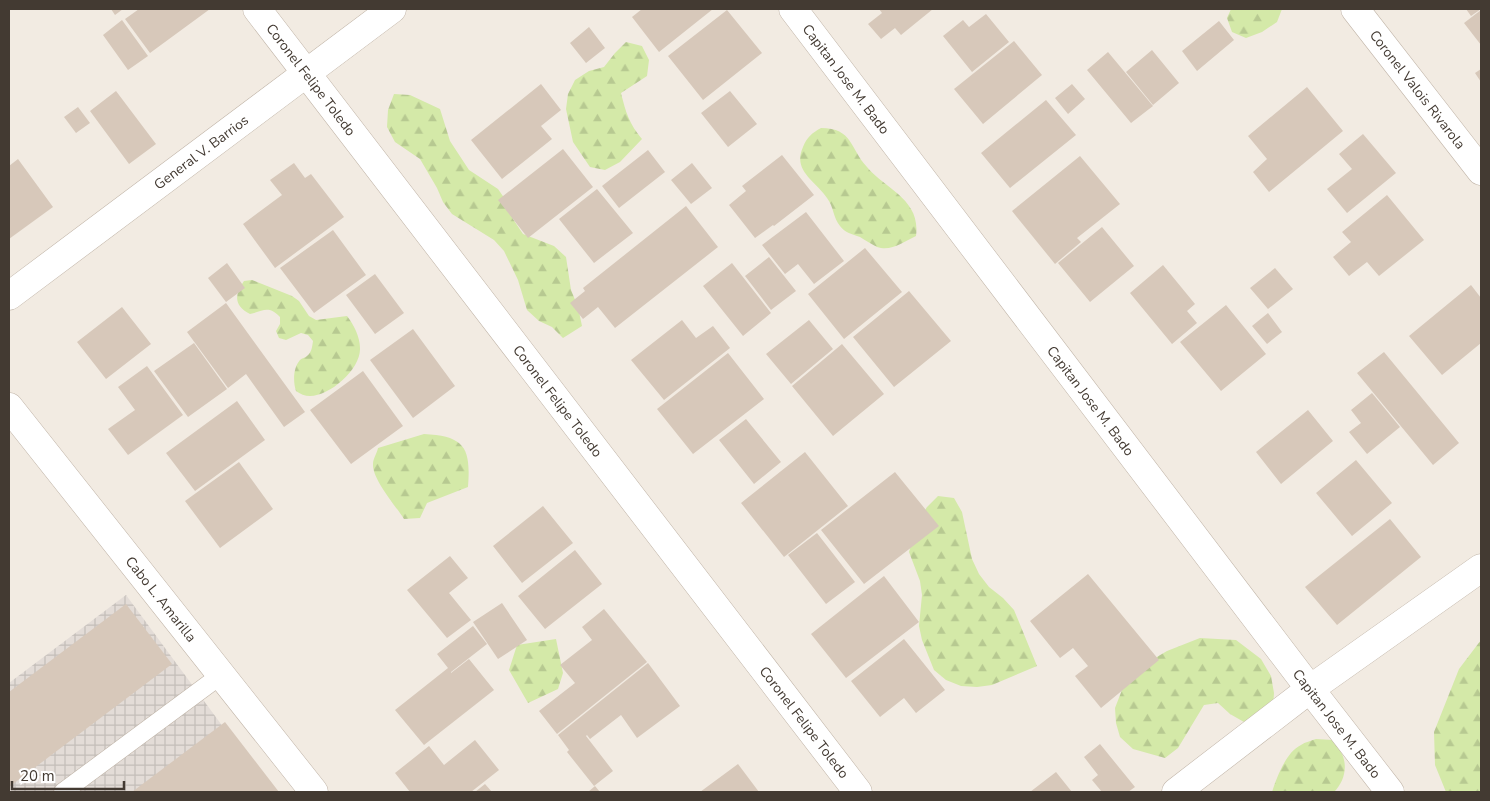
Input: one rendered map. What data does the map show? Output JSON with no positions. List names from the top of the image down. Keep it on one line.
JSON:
{"streets":{"street":["Capitan Jose M. Bado","Coronel Felipe Toledo","Coronel Valois Rivarola","General V. Barrios","Cabo L. Amarilla"]},"crossings":[["Coronel Felipe Toledo","General V. Barrios"]],"scale_bar":"20 m"}
